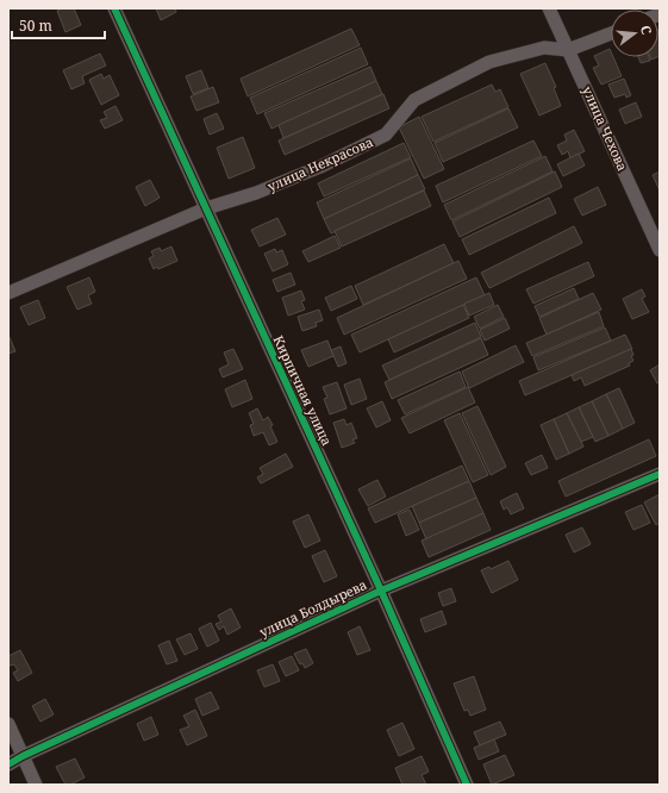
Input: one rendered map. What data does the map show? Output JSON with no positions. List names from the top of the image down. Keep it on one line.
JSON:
{"streets":{"street":["улица Чехова","улица Некрасова","Кирпичная улица","улица Болдырева"]},"crossings":[["улица Чехова","улица Некрасова"],["улица Некрасова","Кирпичная улица"],["Кирпичная улица","улица Болдырева"]],"scale_bar":"50 m","north":"right"}
